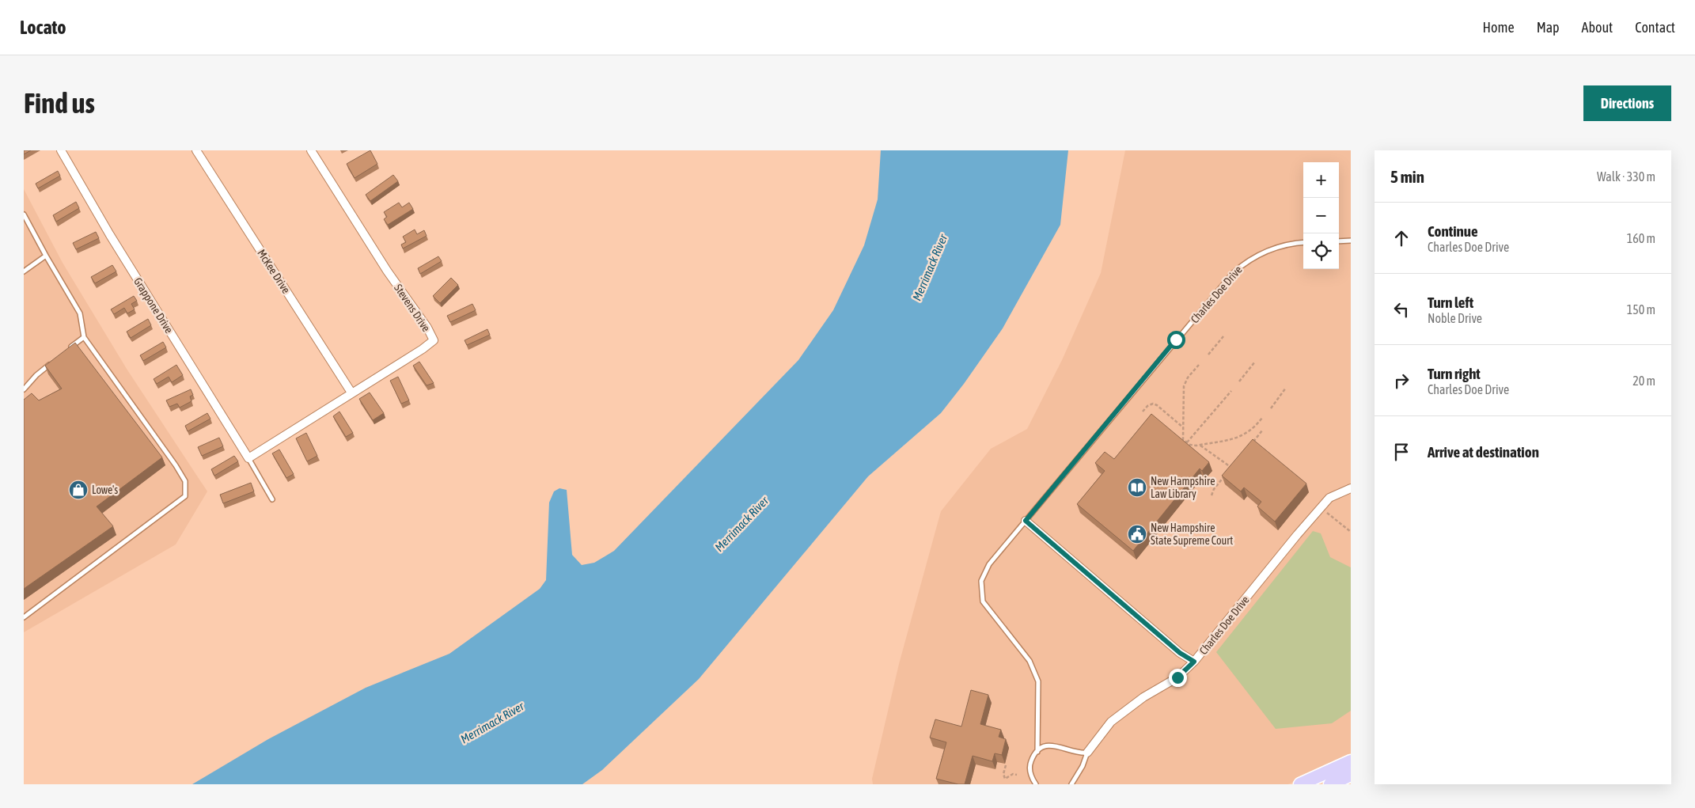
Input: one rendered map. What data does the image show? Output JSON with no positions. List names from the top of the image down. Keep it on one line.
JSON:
{"streets":{"street":["McKee Drive","Charles Doe Drive","Grappone Drive","Stevens Drive"]},"crossings":[["McKee Drive","Stevens Drive"],["Grappone Drive","Stevens Drive"]],"water":["Merrimack River"],"places":{"library":["New Hampshire Law Library"],"shop":["Lowe's"],"public building":["New Hampshire State Supreme Court"]},"page":{"header":"Locato","nav":["Home","Map","About","Contact"],"buttons":"Directions","title":"Find us","heading":["5 min","Walk · 330 m"],"map_buttons":["+","−"],"list":[["Continue","Charles Doe Drive","160 m"],["Turn left","Noble Drive","150 m"],["Turn right","Charles Doe Drive","20 m"],"Arrive at destination"]}}
